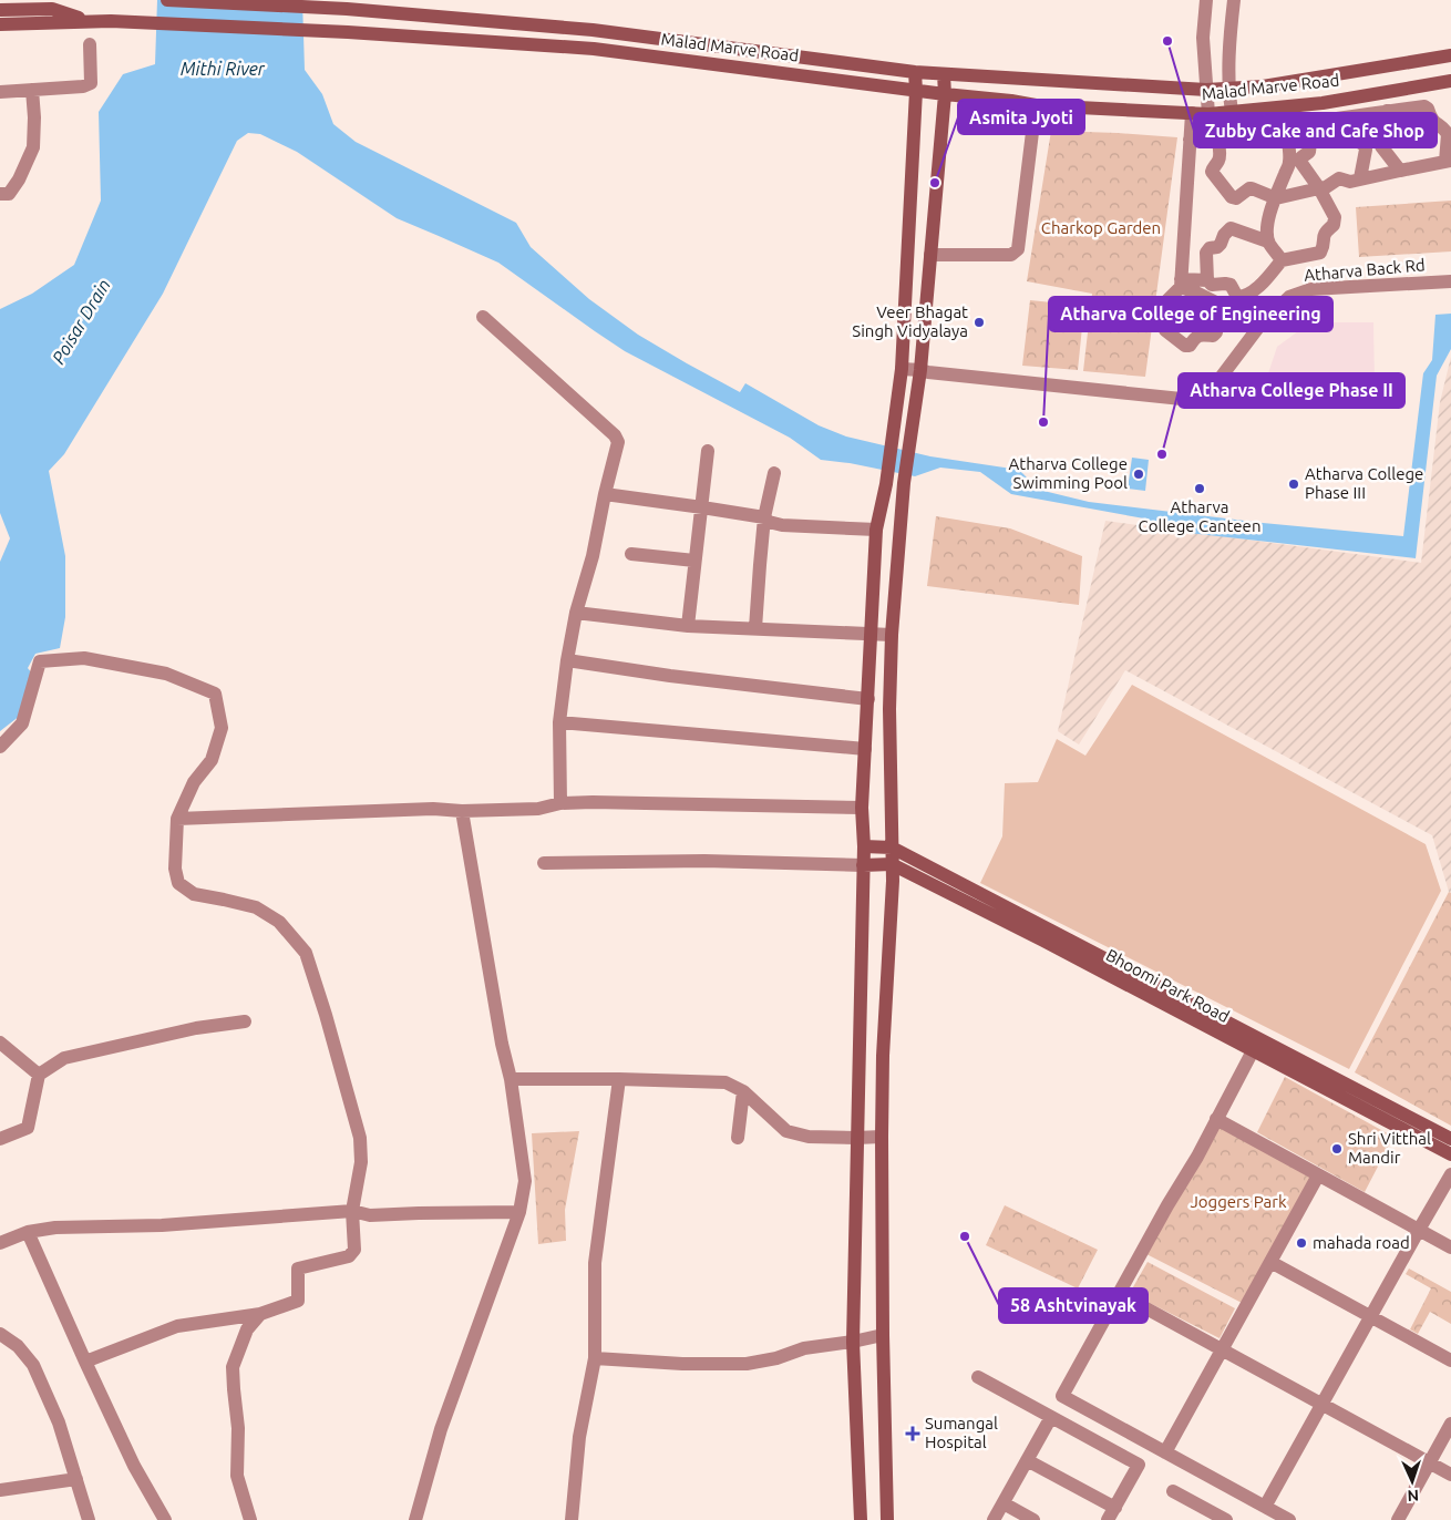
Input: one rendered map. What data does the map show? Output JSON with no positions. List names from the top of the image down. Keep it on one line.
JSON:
{"streets":{"main road":["Malad Marve Road","Bhoomi Park Road"],"street":["Atharva Back Rd"]},"water":["Mithi River","Poisar Drain"],"parks":["Charkop Garden","Joggers Park"],"places":{"other":["Zubby Cake and Cafe Shop","Asmita Jyoti","Veer Bhagat Singh Vidyalaya","Atharva College of Engineering","Atharva College Phase II","Atharva College Swimming Pool","Atharva College Phase III","Atharva College Canteen","Shri Vitthal Mandir","58 Ashtvinayak","mahada road"],"health":["Sumangal Hospital"]},"north":"bottom"}
